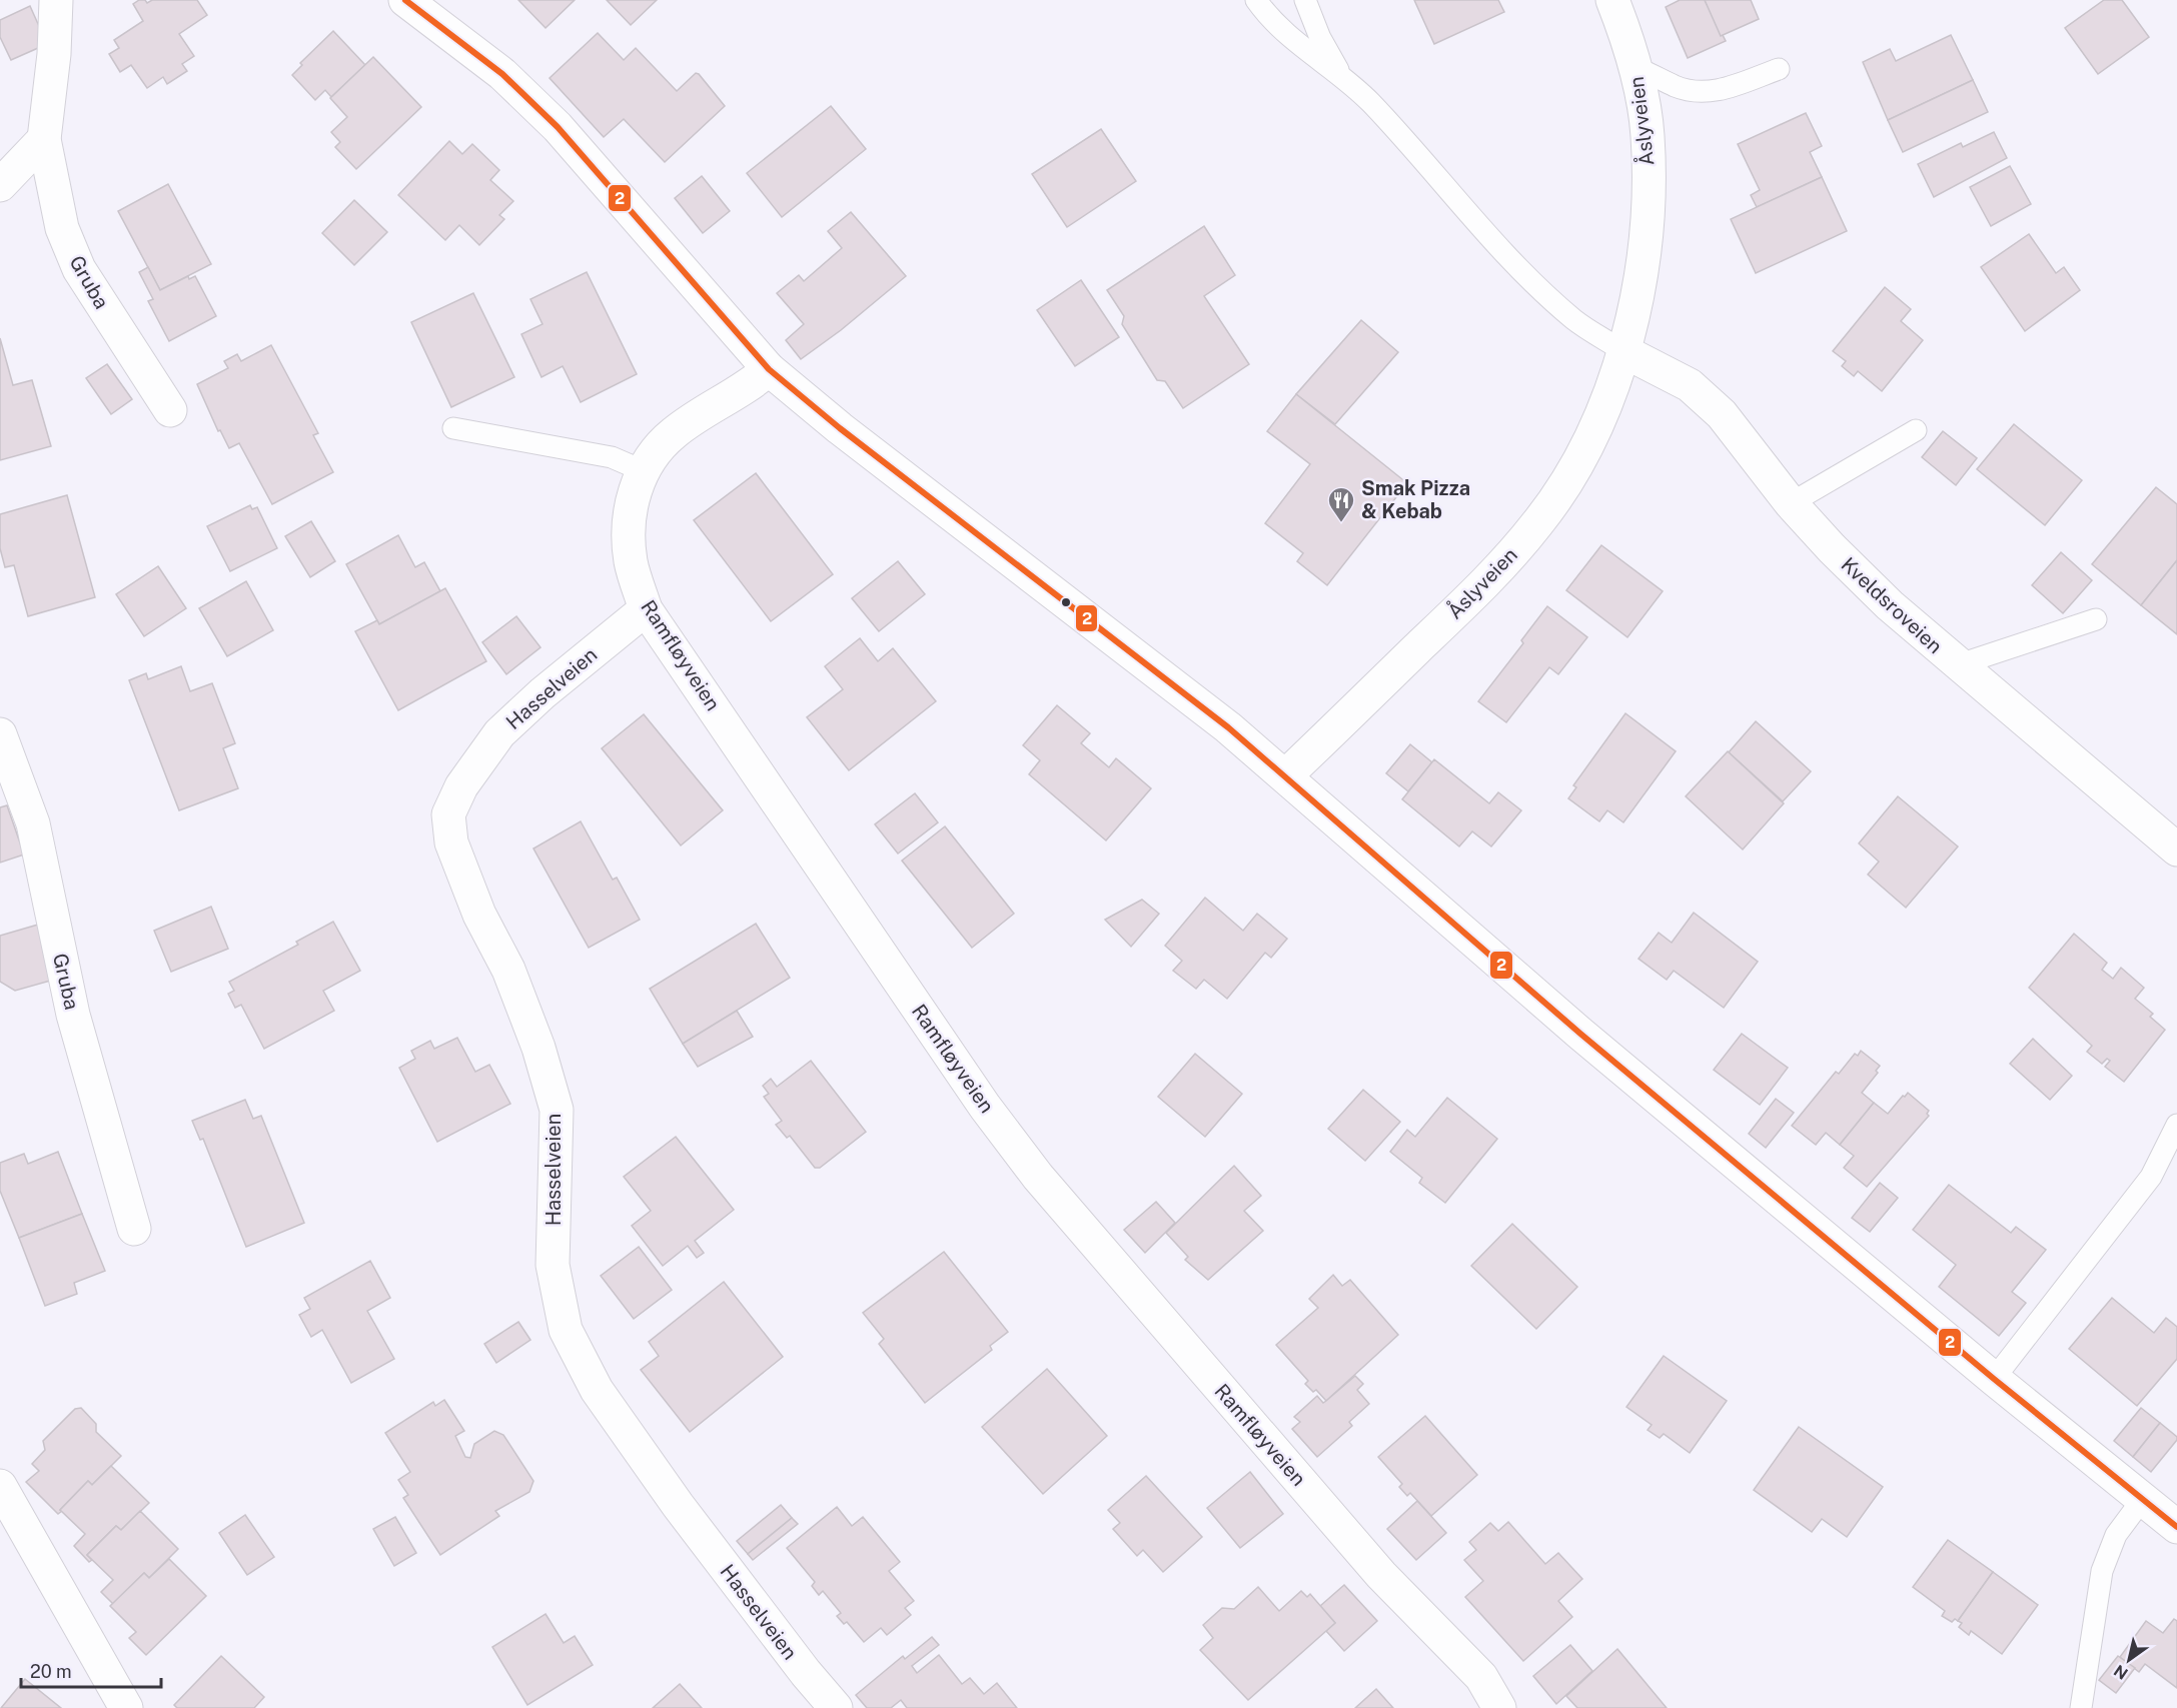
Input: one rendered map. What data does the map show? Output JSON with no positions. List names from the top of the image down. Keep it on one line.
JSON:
{"streets":{"street":["Åslyveien","Gruba","Kveldsroveien","Ramfløyveien","Hasselveien"]},"crossings":[["Åslyveien","Kveldsroveien"],["Ramfløyveien","Hasselveien"]],"places":{"restaurant":["Smak Pizza & Kebab"]},"lines":["transit line 2"],"scale_bar":"20 m","north":"bottom left"}
